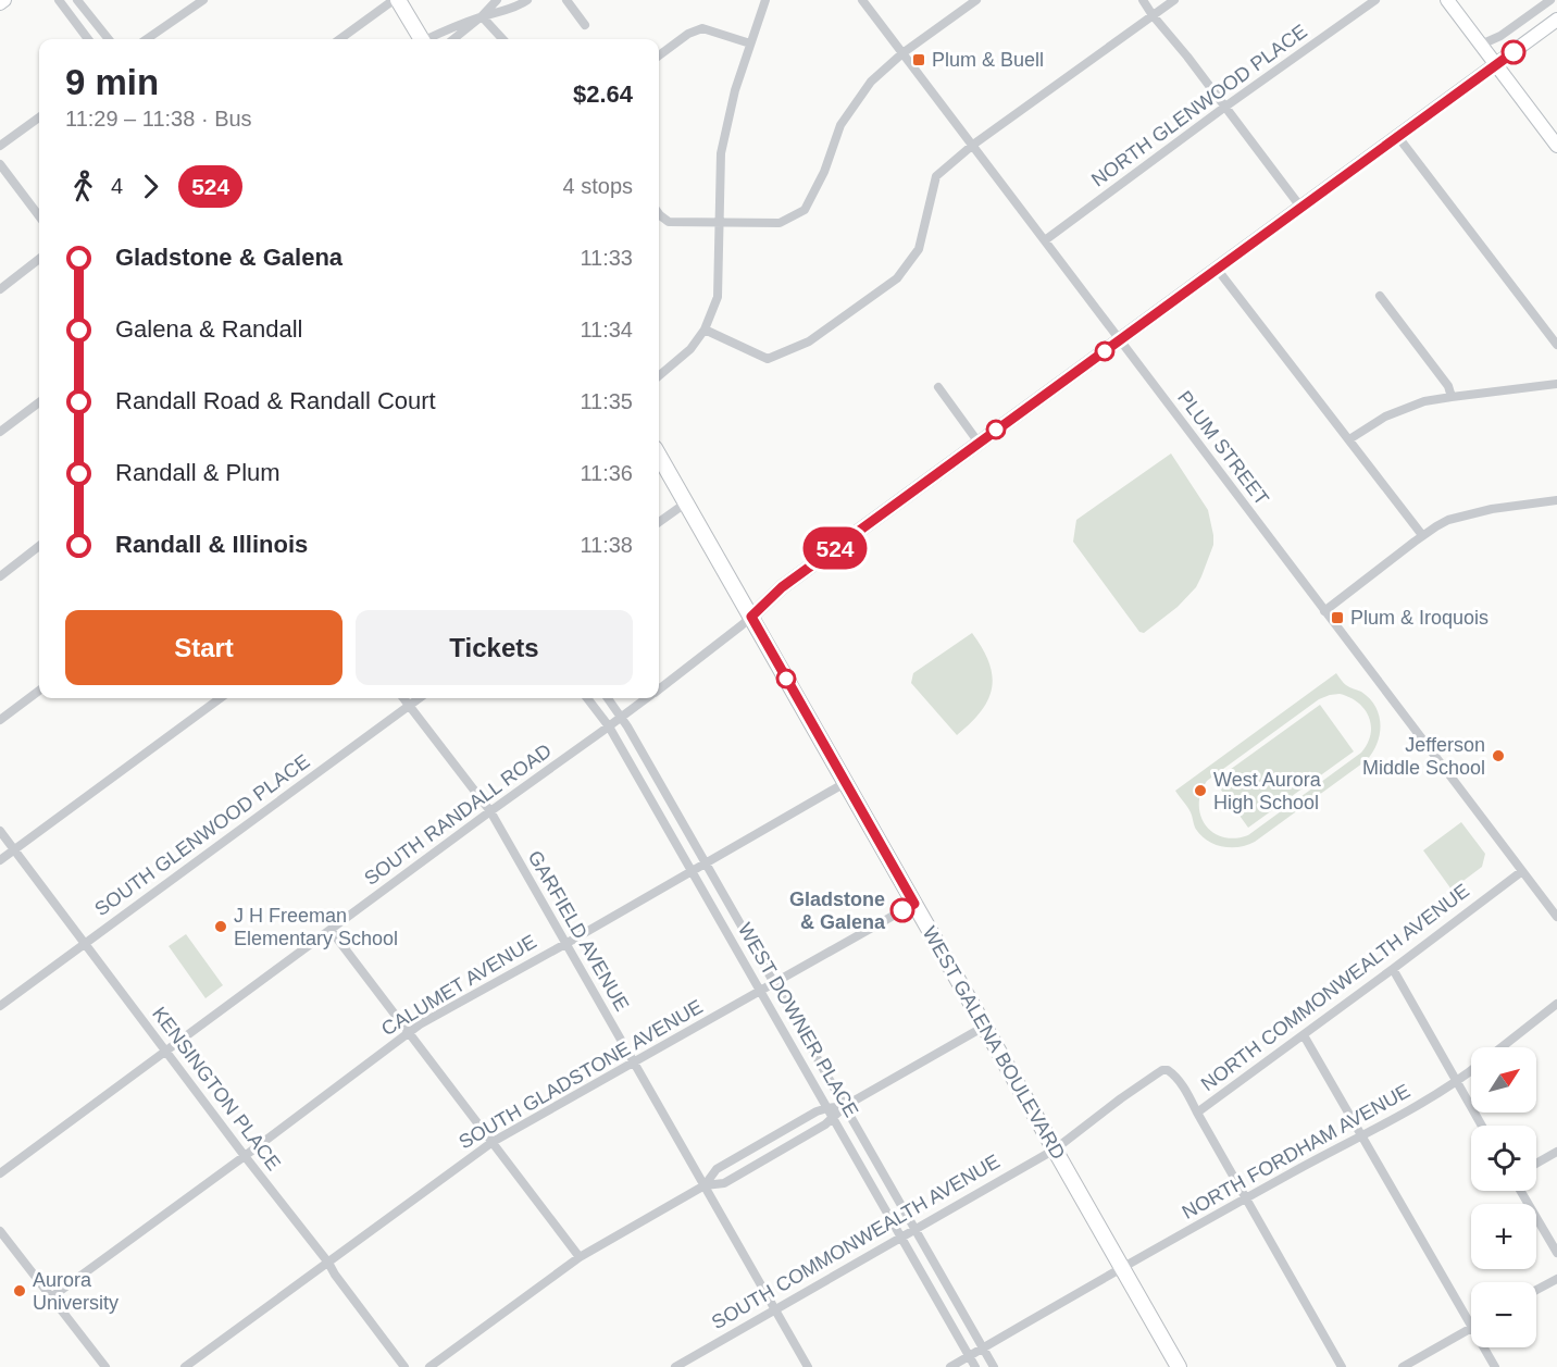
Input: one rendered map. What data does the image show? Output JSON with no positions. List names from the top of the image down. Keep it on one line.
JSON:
{"streets":{"main road":["WEST GALENA BOULEVARD"],"street":["NORTH GLENWOOD PLACE","PLUM STREET","SOUTH RANDALL ROAD","SOUTH GLENWOOD PLACE","GARFIELD AVENUE","CALUMET AVENUE","NORTH COMMONWEALTH AVENUE","WEST DOWNER PLACE","SOUTH GLADSTONE AVENUE","KENSINGTON PLACE","NORTH FORDHAM AVENUE","SOUTH COMMONWEALTH AVENUE"]},"crossings":[["NORTH GLENWOOD PLACE","PLUM STREET"],["PLUM STREET","NORTH COMMONWEALTH AVENUE"],["SOUTH RANDALL ROAD","GARFIELD AVENUE"],["SOUTH RANDALL ROAD","WEST DOWNER PLACE"],["SOUTH RANDALL ROAD","WEST GALENA BOULEVARD"],["SOUTH RANDALL ROAD","KENSINGTON PLACE"],["SOUTH GLENWOOD PLACE","GARFIELD AVENUE"],["SOUTH GLENWOOD PLACE","KENSINGTON PLACE"],["GARFIELD AVENUE","CALUMET AVENUE"],["GARFIELD AVENUE","SOUTH GLADSTONE AVENUE"],["GARFIELD AVENUE","SOUTH COMMONWEALTH AVENUE"],["CALUMET AVENUE","WEST DOWNER PLACE"],["CALUMET AVENUE","WEST GALENA BOULEVARD"],["CALUMET AVENUE","KENSINGTON PLACE"],["NORTH COMMONWEALTH AVENUE","WEST GALENA BOULEVARD"],["NORTH COMMONWEALTH AVENUE","SOUTH COMMONWEALTH AVENUE"],["WEST DOWNER PLACE","SOUTH GLADSTONE AVENUE"],["WEST DOWNER PLACE","NORTH FORDHAM AVENUE"],["WEST DOWNER PLACE","SOUTH COMMONWEALTH AVENUE"],["WEST GALENA BOULEVARD","SOUTH GLADSTONE AVENUE"],["WEST GALENA BOULEVARD","NORTH FORDHAM AVENUE"],["WEST GALENA BOULEVARD","SOUTH COMMONWEALTH AVENUE"],["SOUTH GLADSTONE AVENUE","KENSINGTON PLACE"]],"places":{"transit":["Plum & Buell","Plum & Iroquois"],"other":["Jefferson Middle School","West Aurora High School","Gladstone & Galena","J H Freeman Elementary School","Aurora University"]},"lines":["bus line 524"],"north":"top right","page":{"on_map":"524","heading":["9 min","11:29 – 11:38 · Bus","$2.64"],"legs":["4","524","4 stops"],"list":[{"name":"Gladstone & Galena","value":"11:33"},{"name":"Galena & Randall","value":"11:34"},{"name":"Randall Road & Randall Court","value":"11:35"},{"name":"Randall & Plum","value":"11:36"},{"name":"Randall & Illinois","value":"11:38"}],"buttons":["Start","Tickets"],"map_buttons":["+","−"]}}
